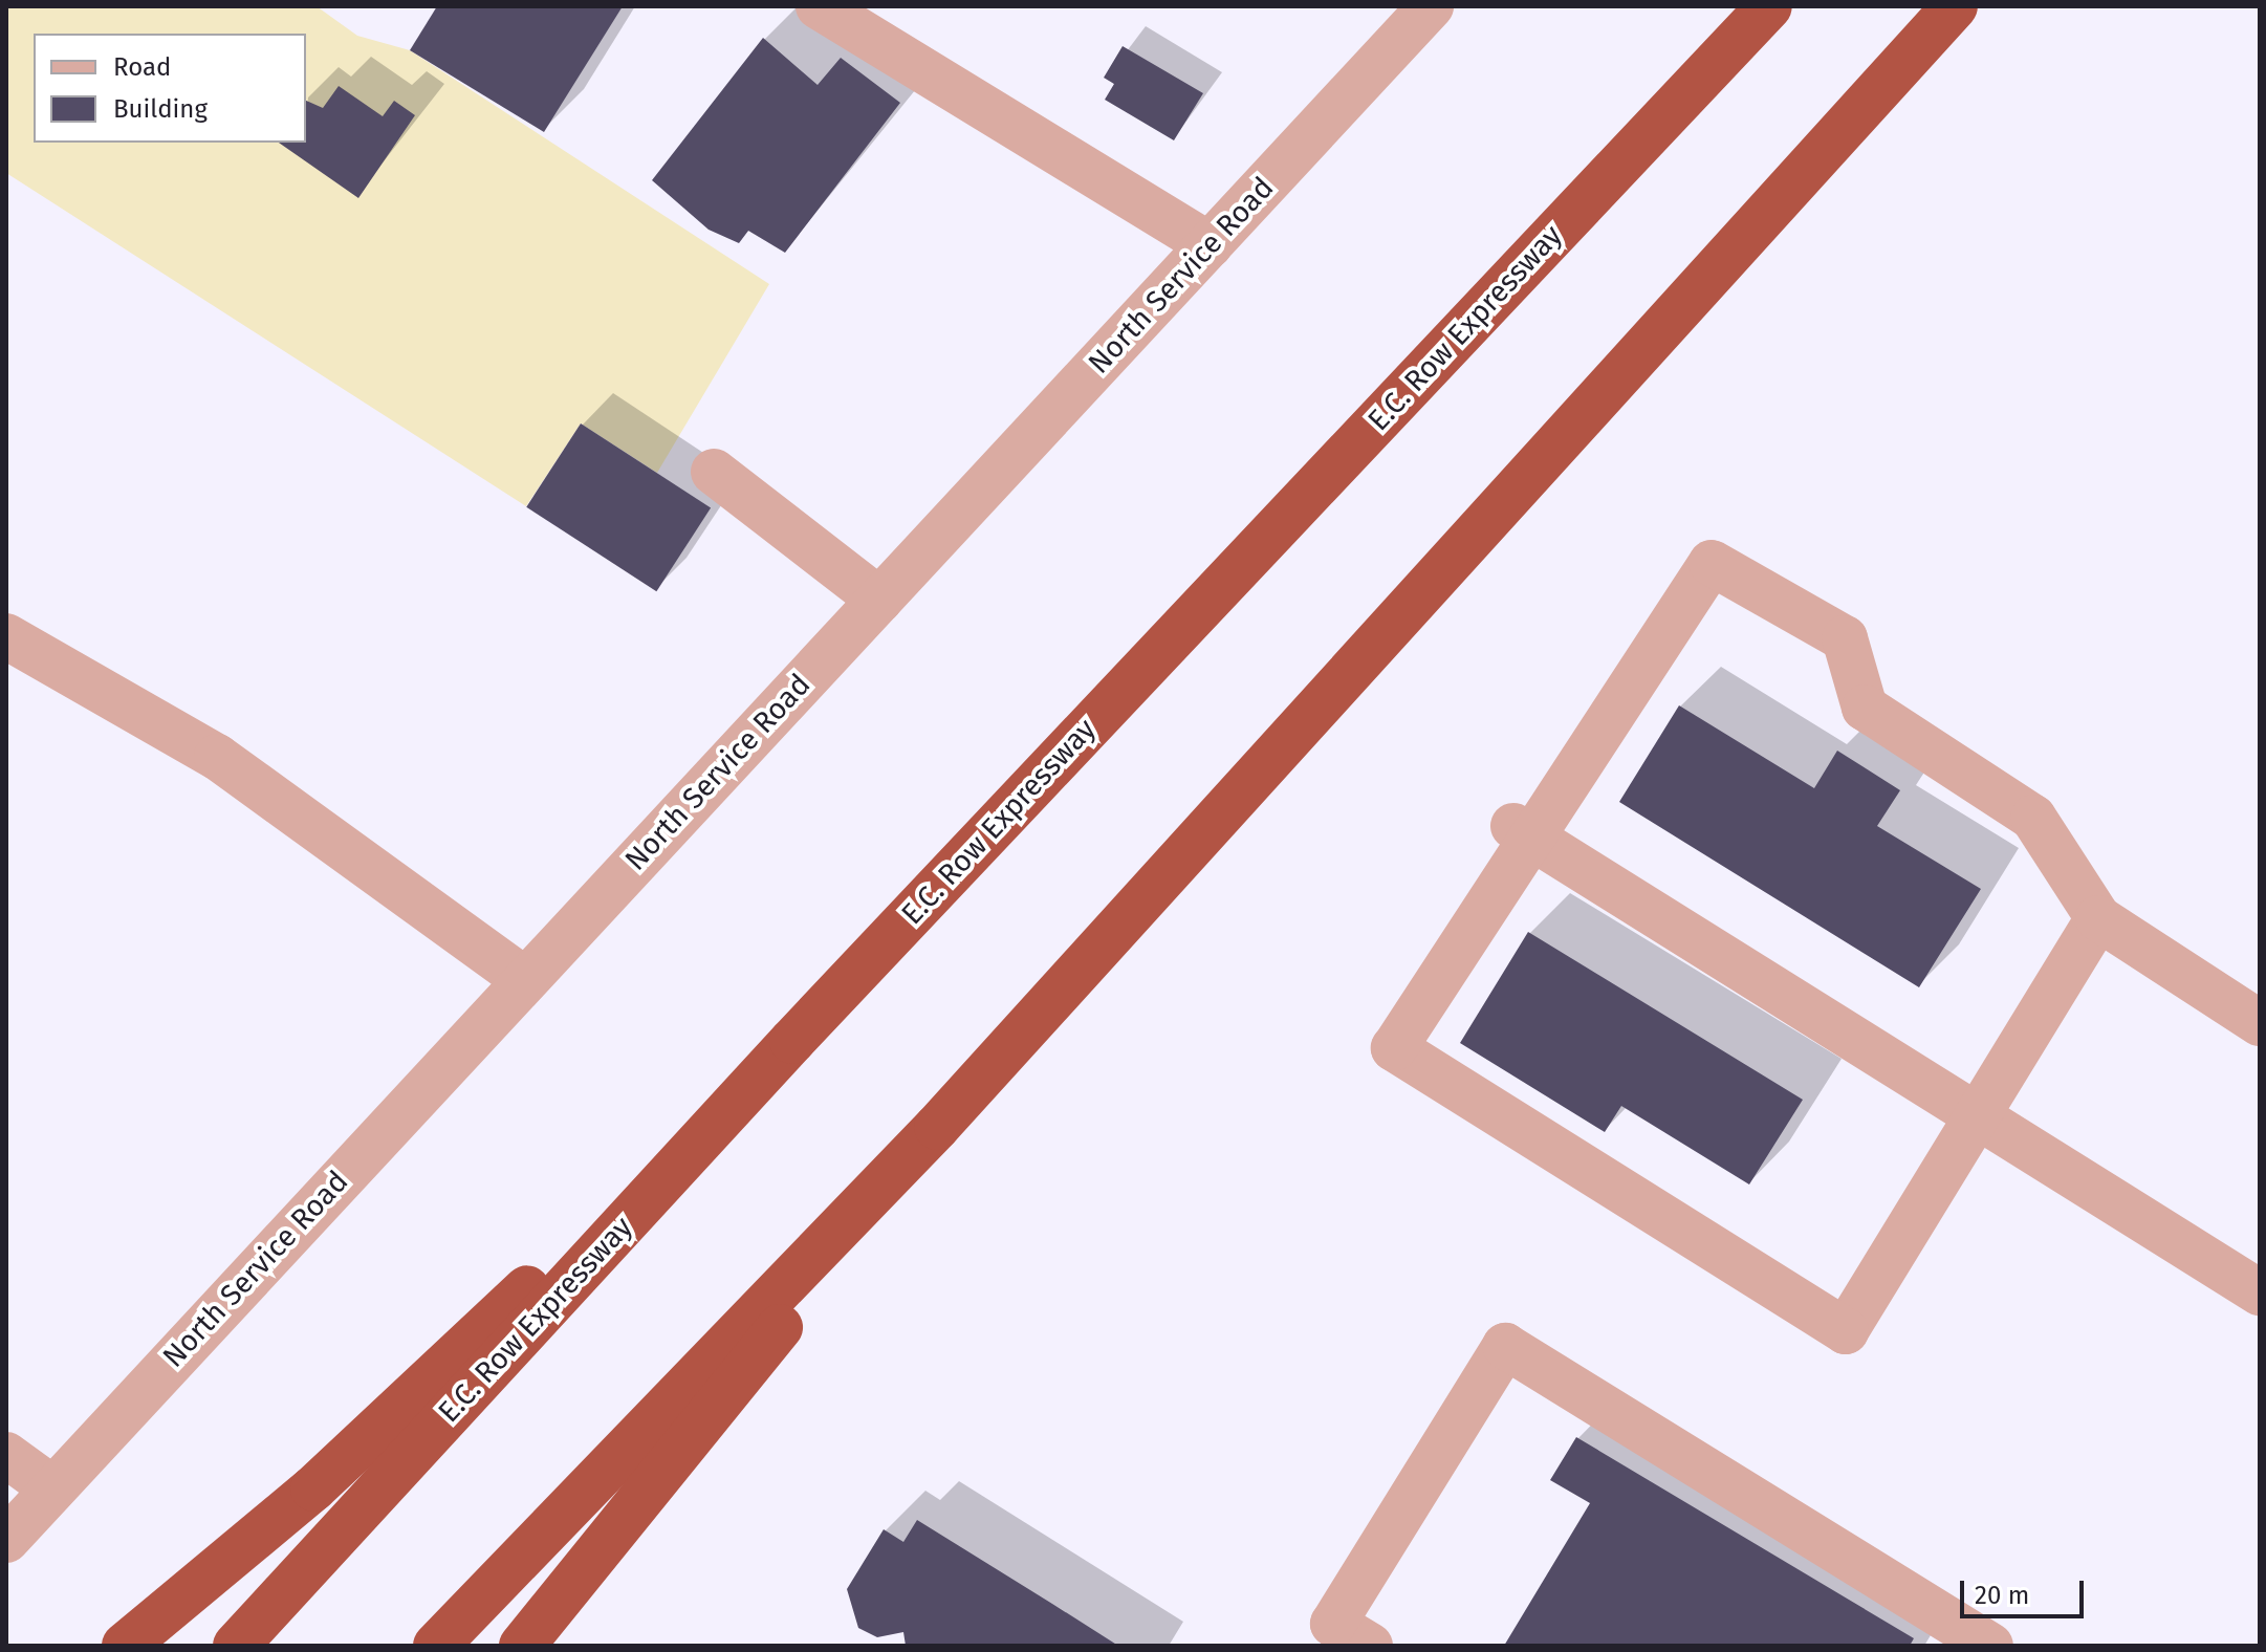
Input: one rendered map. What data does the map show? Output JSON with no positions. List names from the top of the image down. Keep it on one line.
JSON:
{"streets":{"highway":["E.C. Row Expressway"],"street":["North Service Road"]},"legend":["Road","Building"],"scale_bar":"20 m"}
